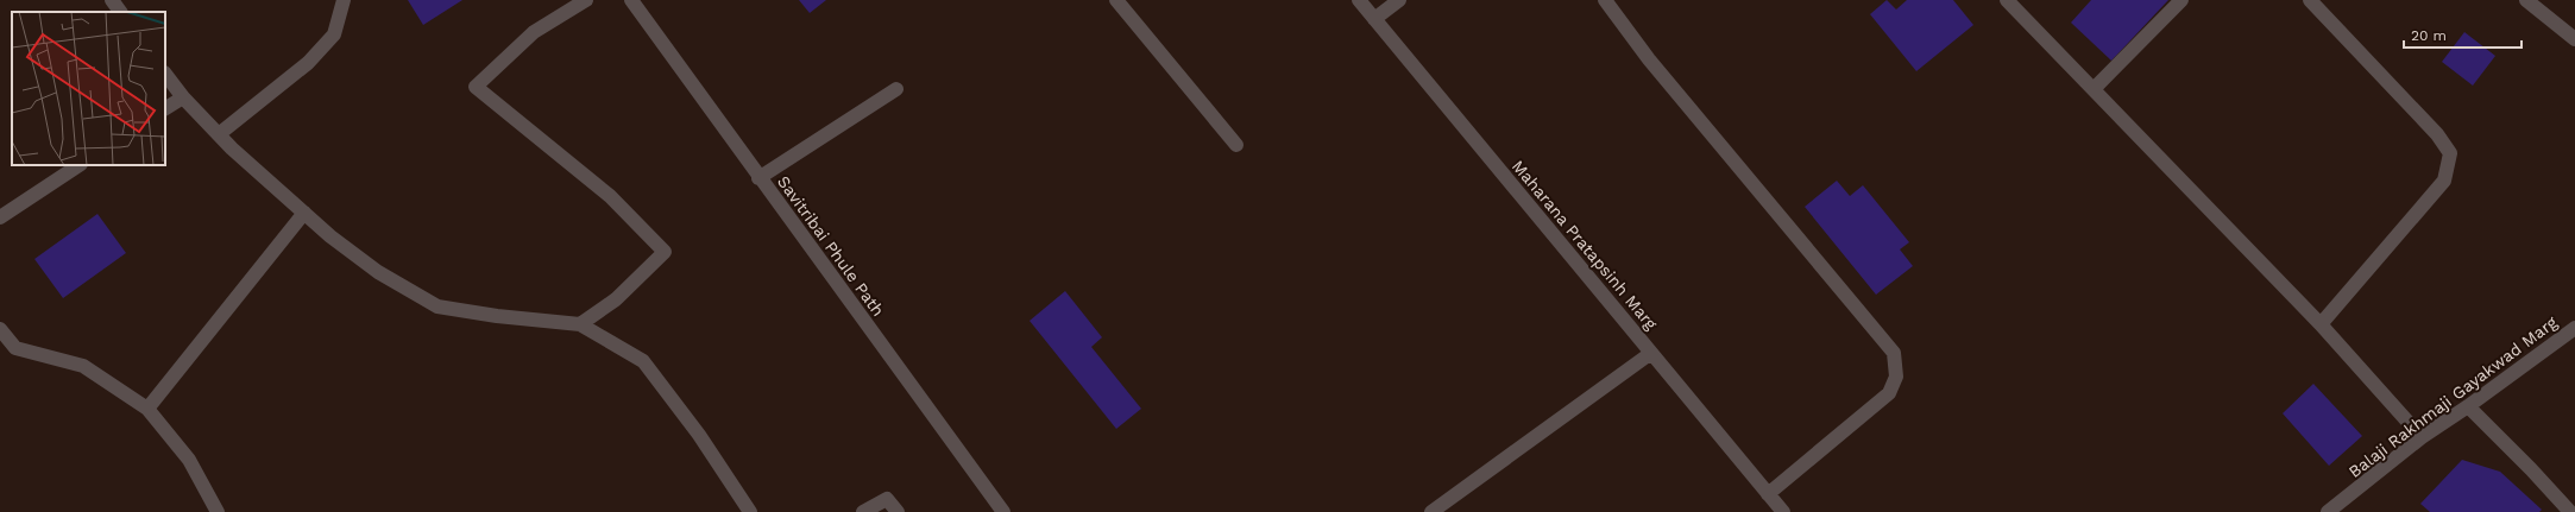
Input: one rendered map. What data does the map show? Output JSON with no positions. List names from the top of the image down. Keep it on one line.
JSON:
{"streets":{"street":["Maharana Pratapsinh Marg","Savitribai Phule Path","Balaji Rakhmaji Gayakwad Marg"]},"scale_bar":"20 m"}
